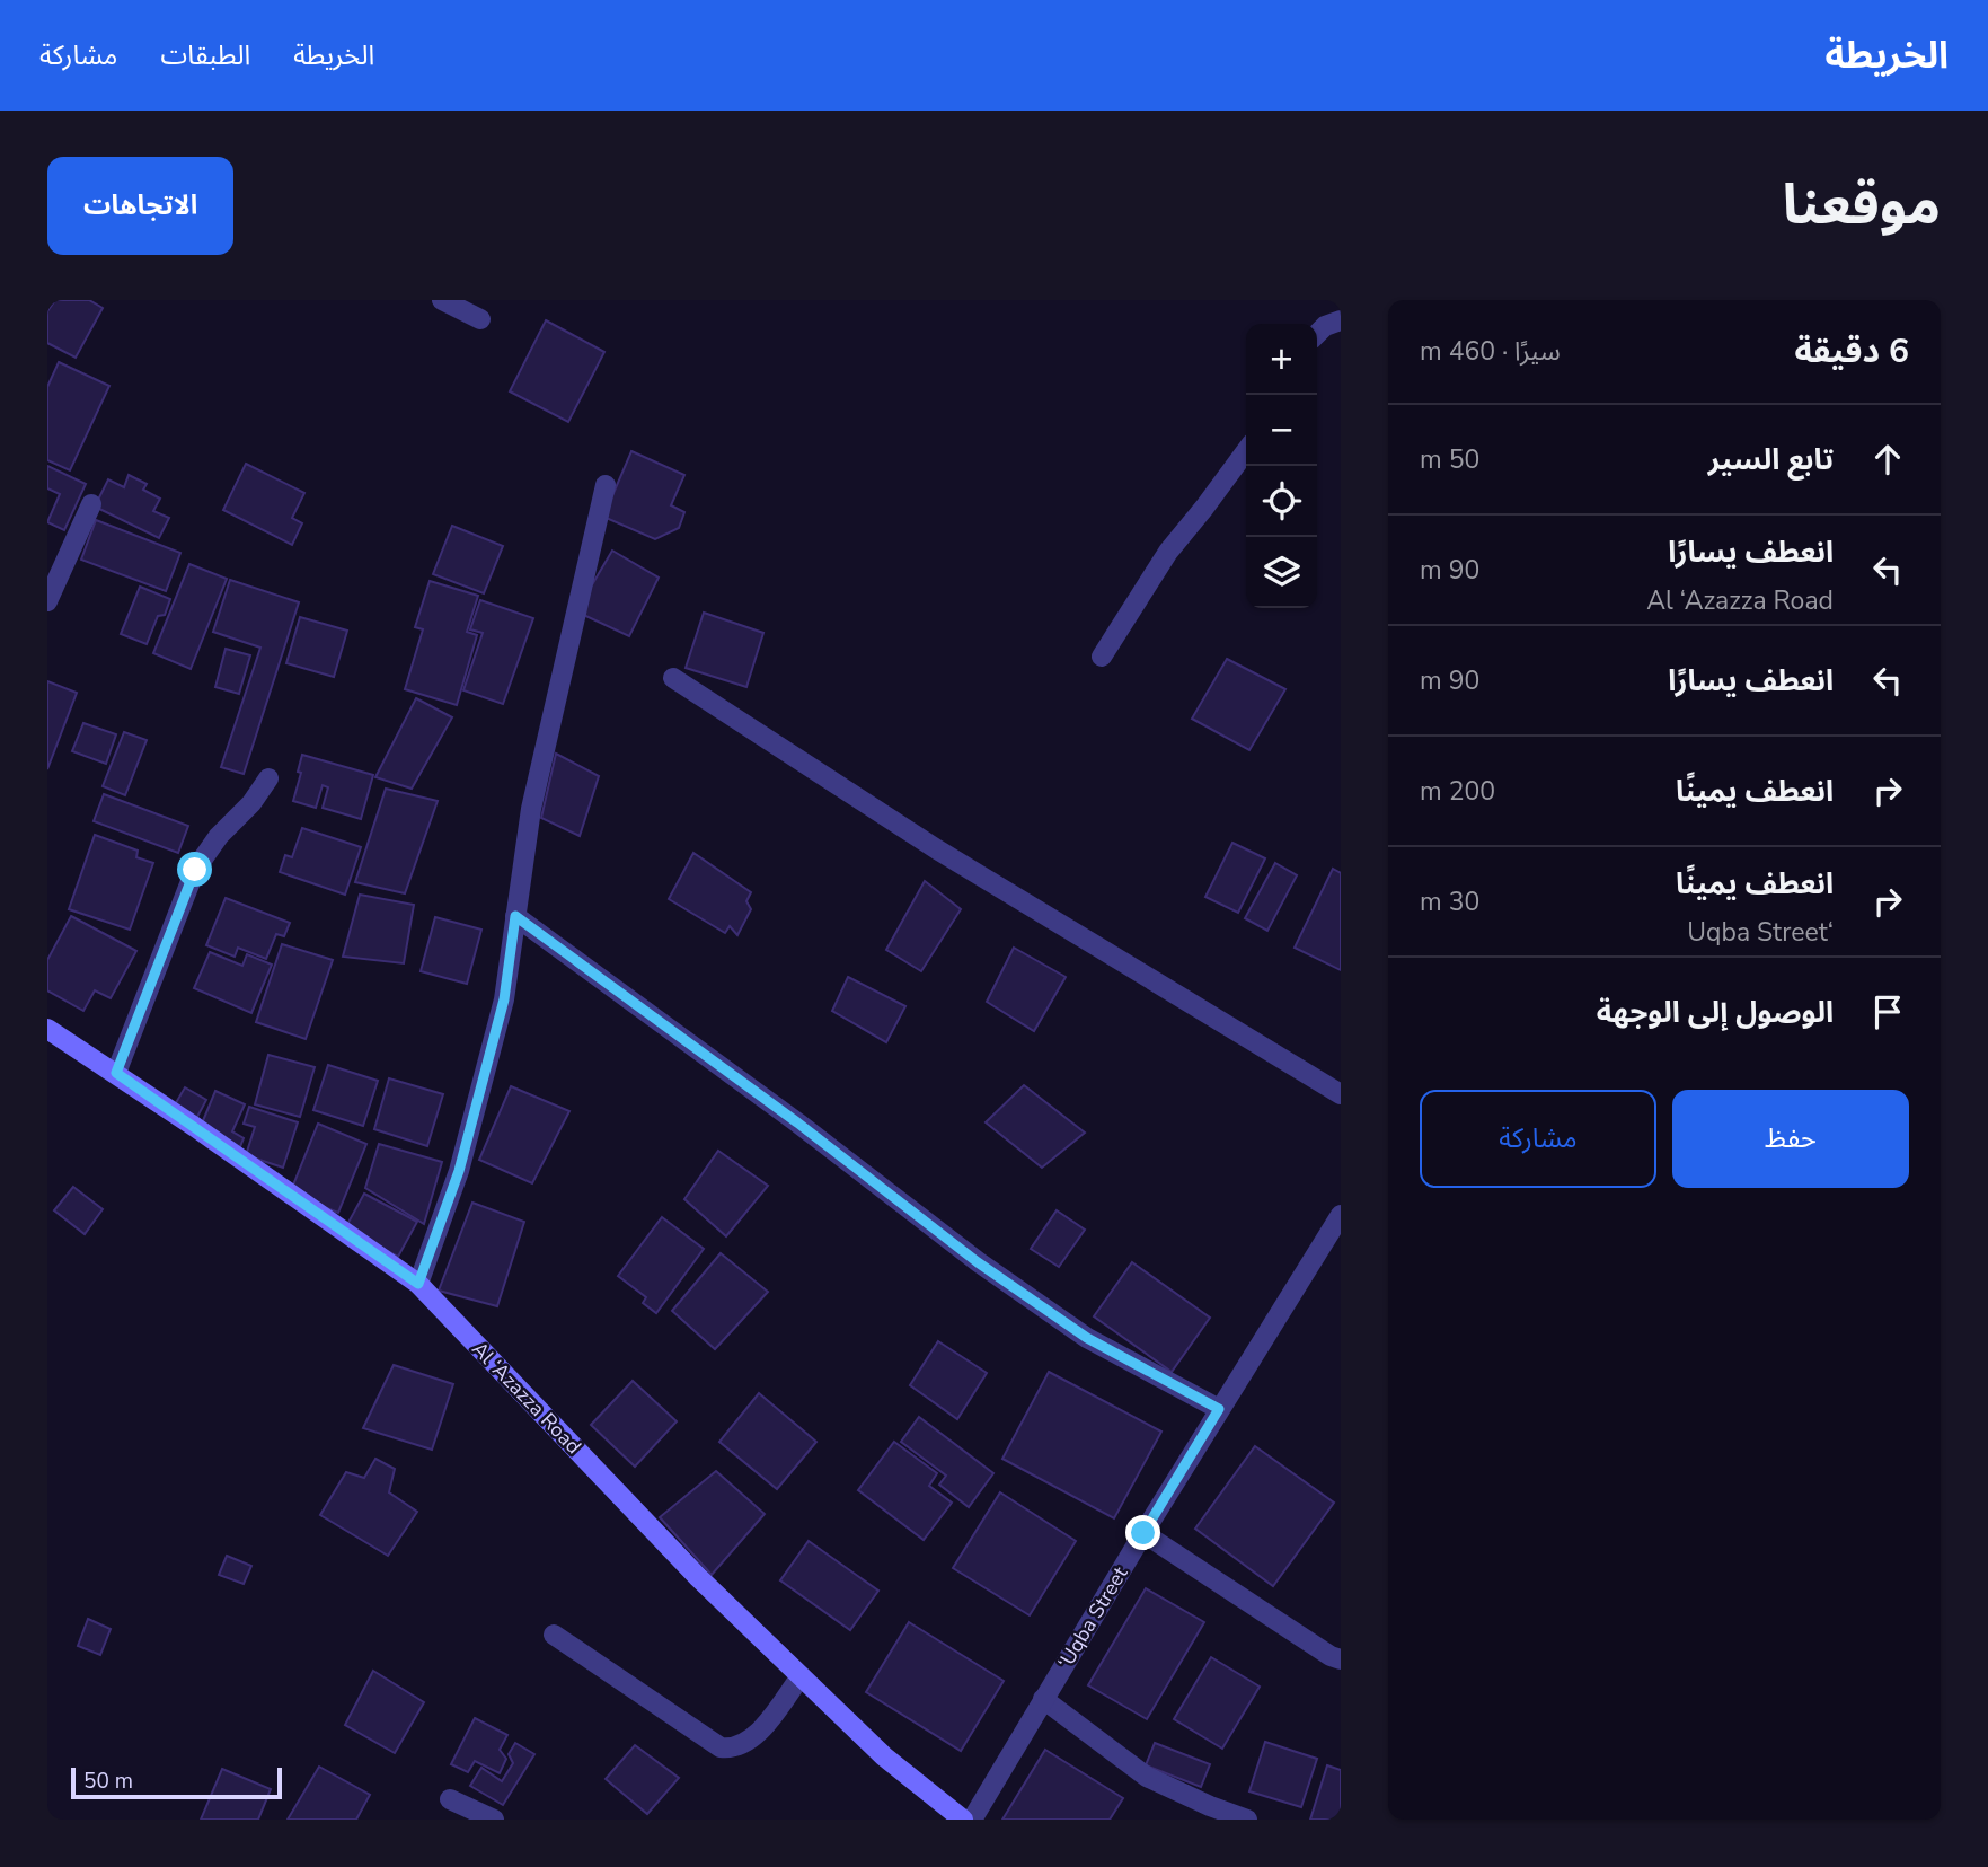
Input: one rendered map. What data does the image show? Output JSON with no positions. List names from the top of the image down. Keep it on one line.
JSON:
{"streets":{"street":["Al ‘Azazza Road","‘Uqba Street"]},"scale_bar":"50 m","page":{"header":"الخريطة","nav":["الخريطة","الطبقات","مشاركة"],"title":"موقعنا","buttons":["الاتجاهات",["حفظ","مشاركة"]],"heading":["6 دقيقة","سيرًا · 460 m"],"map_buttons":["+","−"],"list":[["تابع السير","50 m"],["انعطف يسارًا","Al ‘Azazza Road","90 m"],["انعطف يسارًا","90 m"],["انعطف يمينًا","200 m"],["انعطف يمينًا","‘Uqba Street","30 m"],"الوصول إلى الوجهة"],"scale":"50 m"}}
